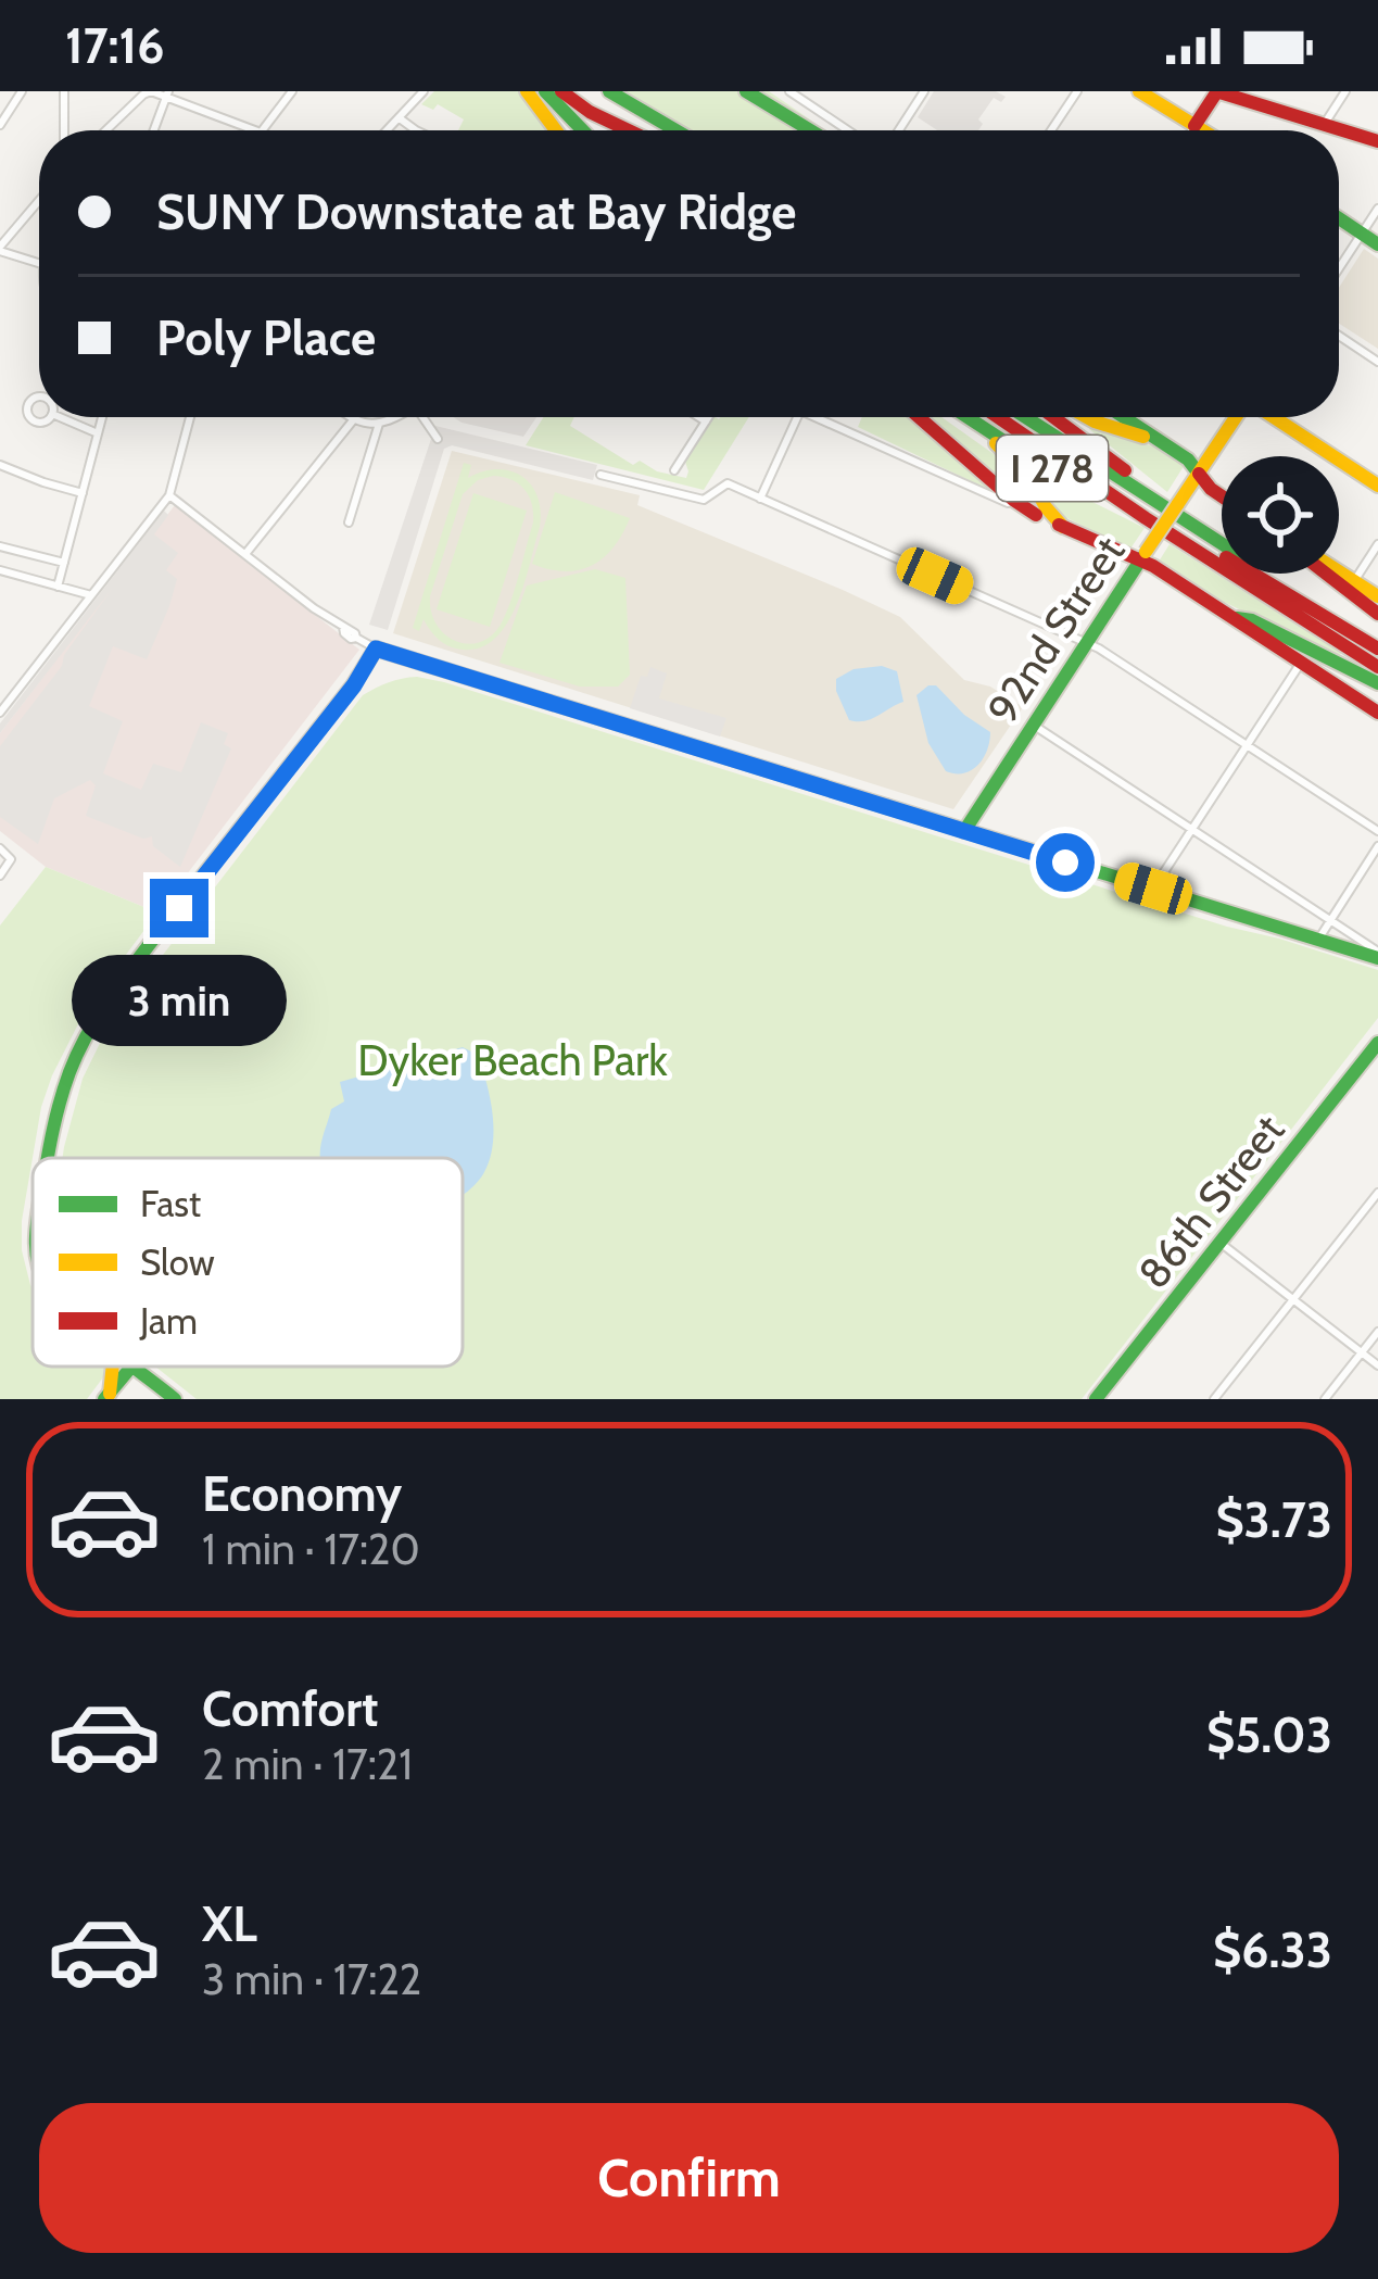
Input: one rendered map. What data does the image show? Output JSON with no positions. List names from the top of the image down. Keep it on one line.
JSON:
{"streets":{"main road":["I 278","92nd Street","86th Street"]},"parks":["Dyker Beach Park"],"legend":["Fast","Slow","Jam"],"page":{"status":"17:16","banner":["SUNY Downstate at Bay Ridge","Poly Place"],"bubble":"3 min","list":[{"name":"Economy","note":"1 min · 17:20","value":"$3.73"},{"name":"Comfort","note":"2 min · 17:21","value":"$5.03"},{"name":"XL","note":"3 min · 17:22","value":"$6.33"}],"buttons":"Confirm"}}
